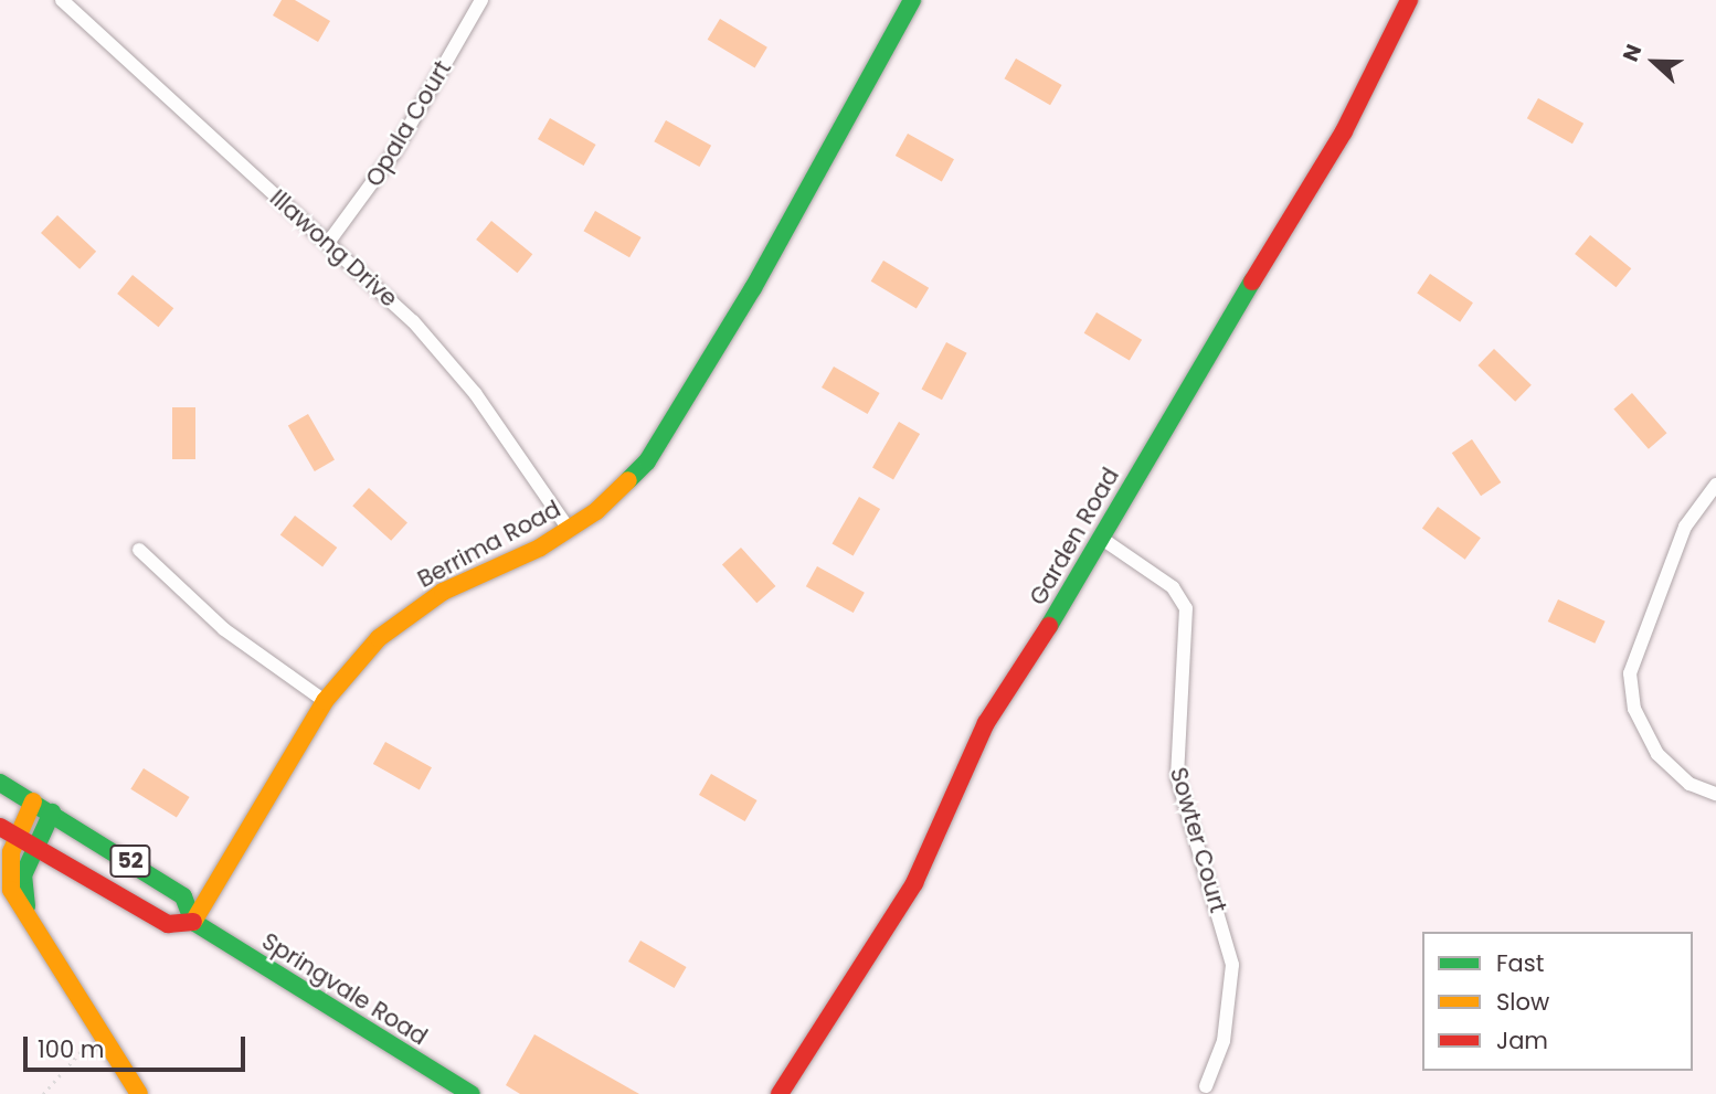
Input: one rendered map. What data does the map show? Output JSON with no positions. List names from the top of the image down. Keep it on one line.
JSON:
{"streets":{"street":["Opala Court","Illawong Drive","Garden Road","Berrima Road","Sowter Court","52","Springvale Road"]},"crossings":[["Opala Court","Illawong Drive"],["Illawong Drive","Berrima Road"],["Garden Road","Sowter Court"],["Berrima Road","Springvale Road"]],"legend":["Fast","Slow","Jam"],"scale_bar":"100 m","north":"left"}
